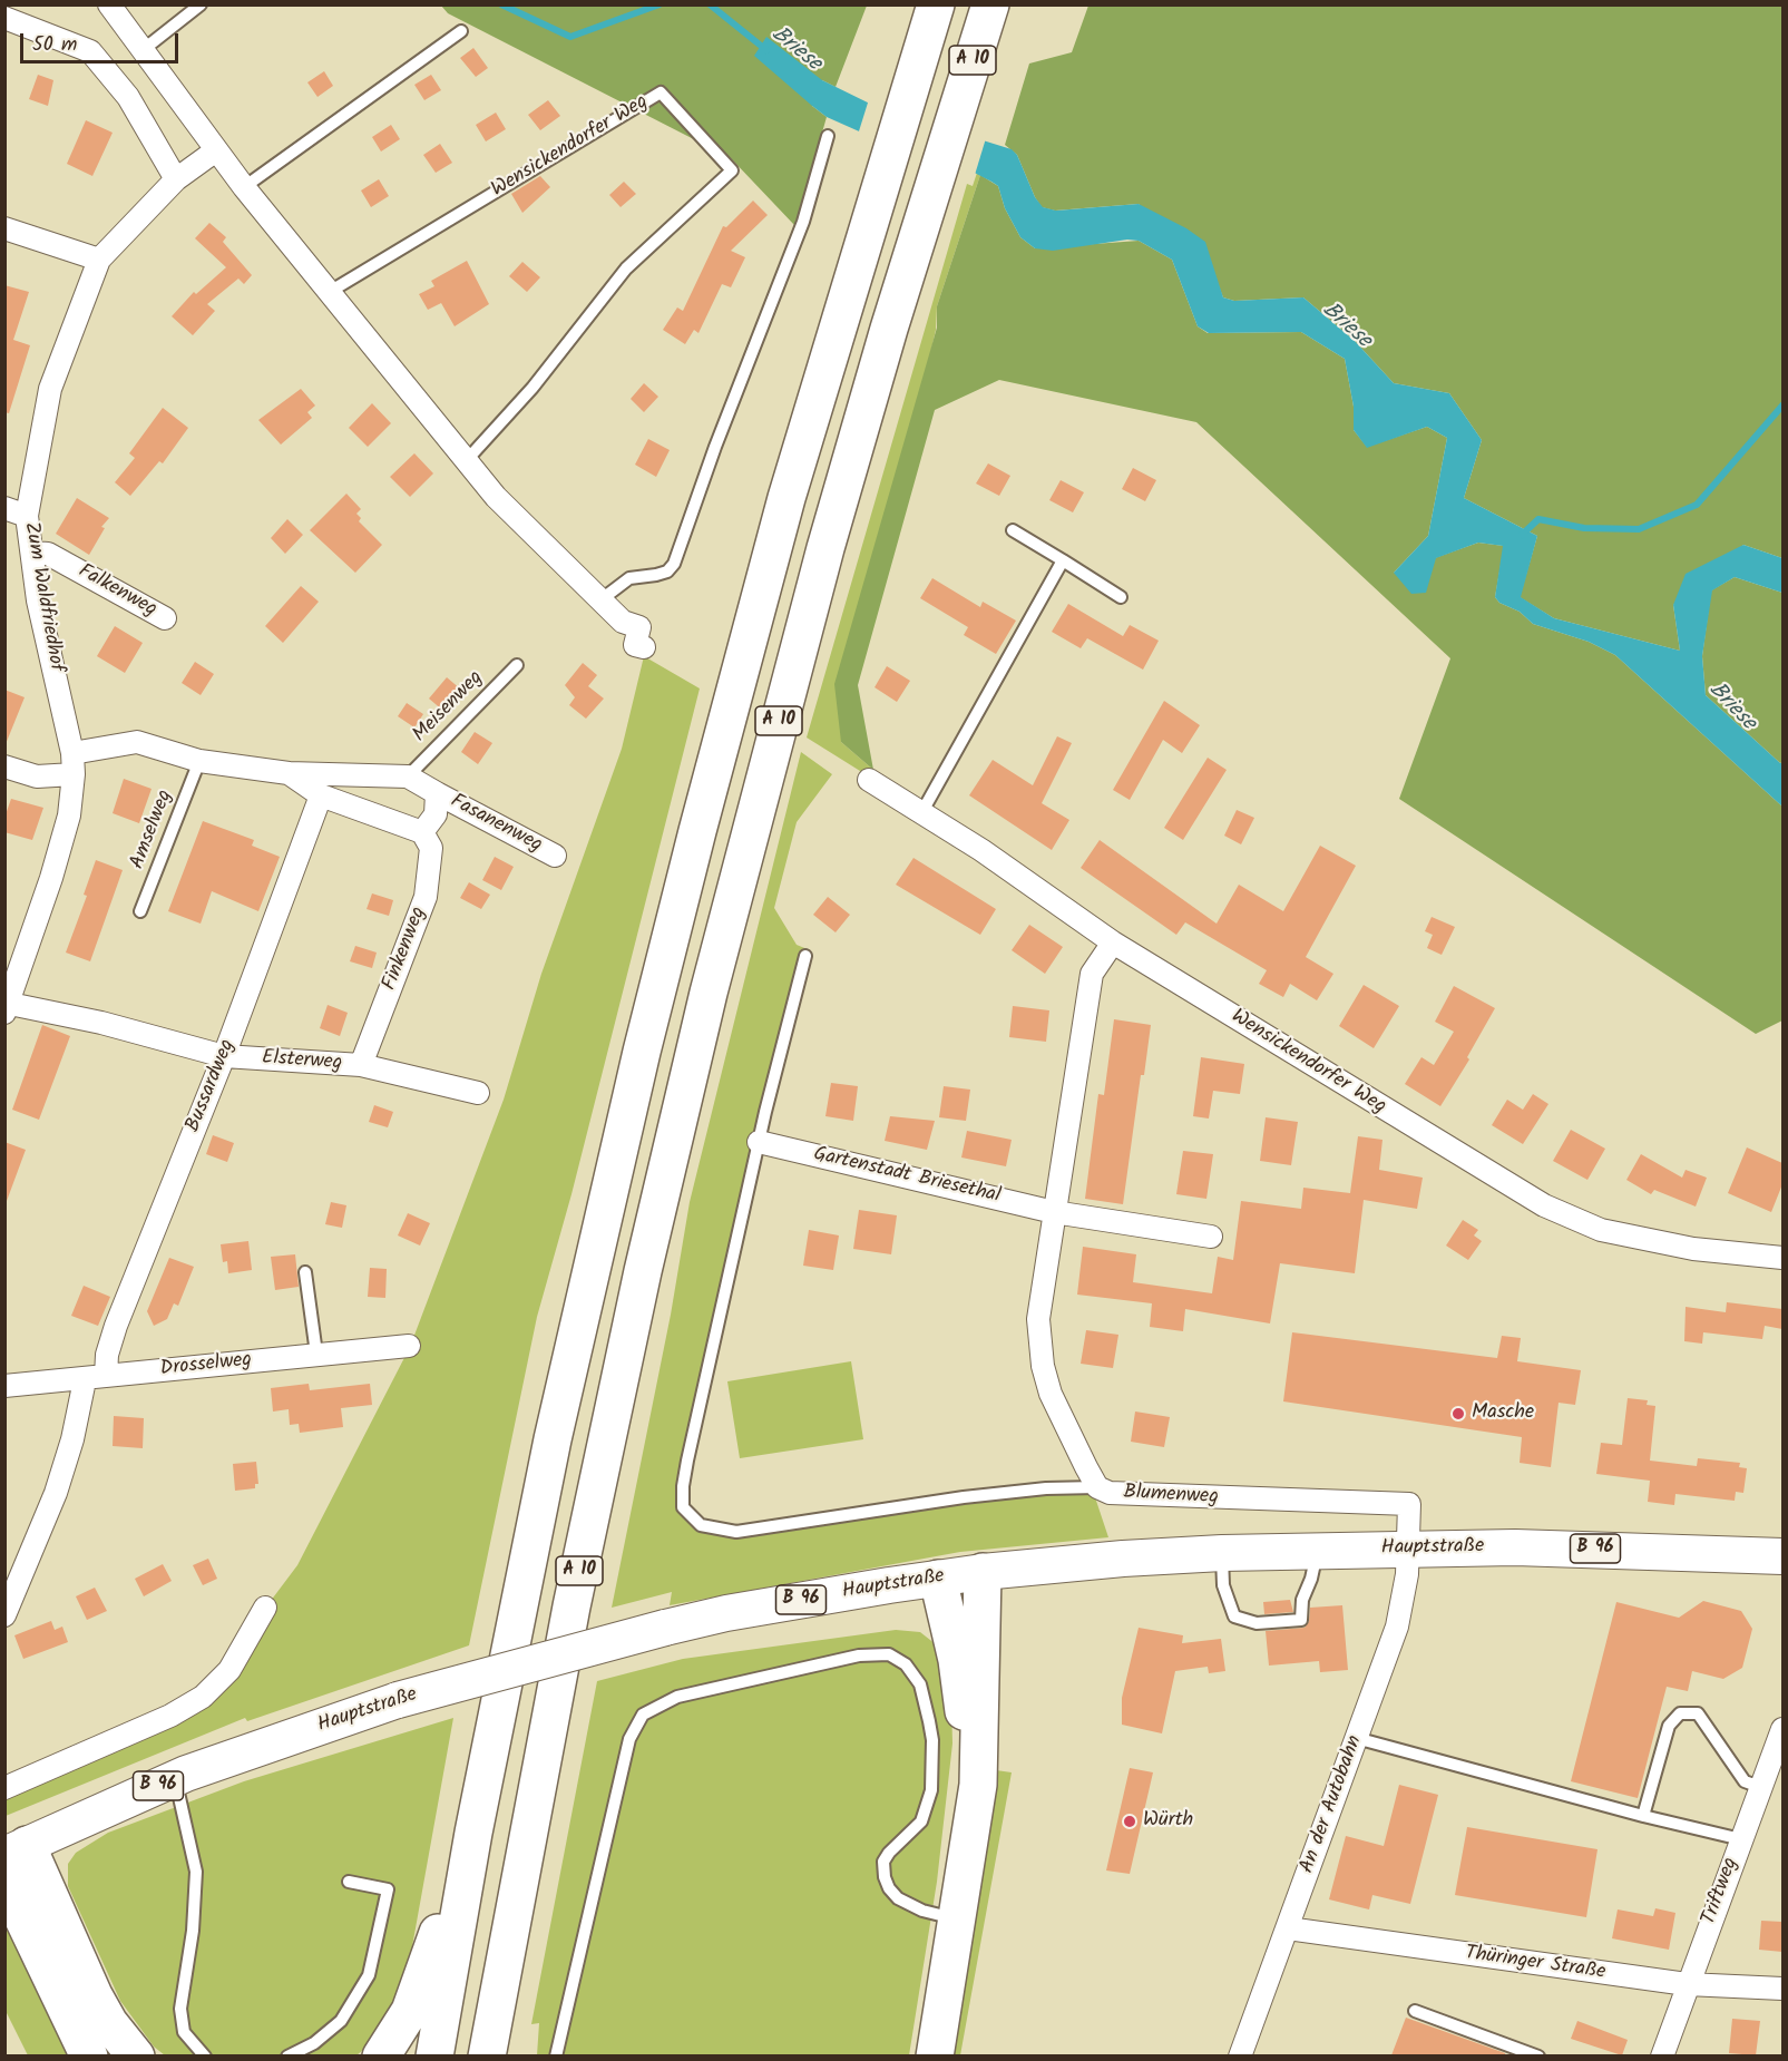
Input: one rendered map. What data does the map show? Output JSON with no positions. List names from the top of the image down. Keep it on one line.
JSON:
{"streets":{"highway":["A 10"],"main road":["Hauptstraße","B 96"],"street":["Wensickendorfer Weg","Falkenweg","Zum Waldfriedhof","Fasanenweg","Finkenweg","Elsterweg","Bussardweg","Gartenstadt Briesethal","Drosselweg","Blumenweg","An der Autobahn","Triftweg","Thüringer Straße"],"lane":["Meisenweg","Amselweg"]},"crossings":[["Wensickendorfer Weg","Blumenweg"],["Falkenweg","Zum Waldfriedhof"],["Zum Waldfriedhof","Fasanenweg"],["Zum Waldfriedhof","Elsterweg"],["Meisenweg","Fasanenweg"],["Fasanenweg","Amselweg"],["Fasanenweg","Finkenweg"],["Fasanenweg","Bussardweg"],["Finkenweg","Elsterweg"],["Elsterweg","Bussardweg"],["Bussardweg","Drosselweg"],["Gartenstadt Briesethal","Blumenweg"],["Blumenweg","Hauptstraße"],["Blumenweg","An der Autobahn"],["Hauptstraße","An der Autobahn"],["An der Autobahn","Thüringer Straße"],["Triftweg","Thüringer Straße"]],"water":["Briese"],"places":["Masche","Würth"],"scale_bar":"50 m"}
